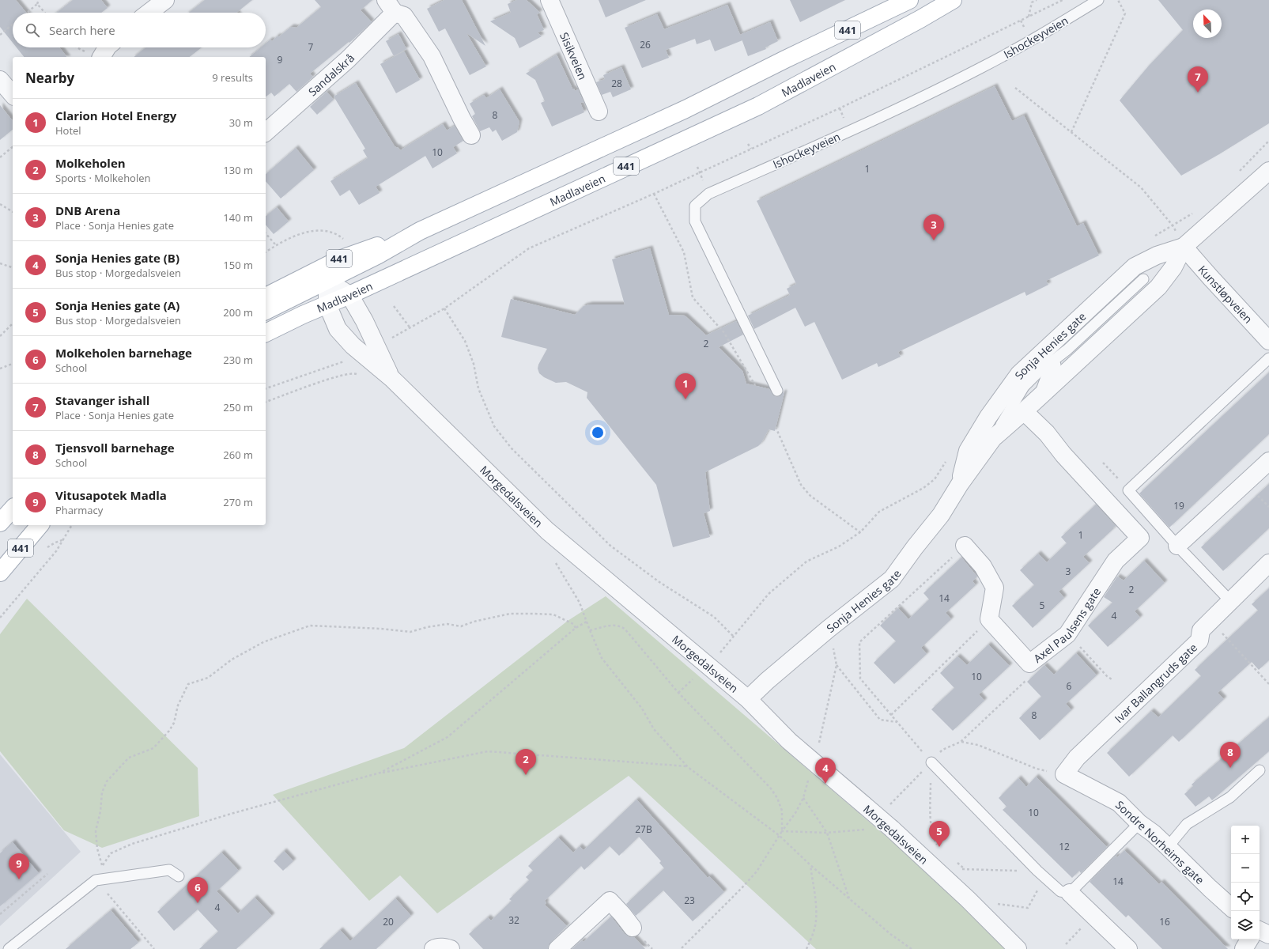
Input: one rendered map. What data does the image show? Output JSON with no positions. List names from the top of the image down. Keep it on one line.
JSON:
{"streets":{"main road":["441","Madlaveien"],"street":["Sisikveien","Sandalskrå","Kunstløpveien","Sonja Henies gate","Morgedalsveien","Axel Paulsens gate","Ivar Ballangruds gate","Sondre Norheims gate"],"lane":["Ishockeyveien"]},"crossings":[["Madlaveien","Morgedalsveien"],["Kunstløpveien","Sonja Henies gate"],["Sonja Henies gate","Morgedalsveien"],["Sonja Henies gate","Axel Paulsens gate"],["Ivar Ballangruds gate","Sondre Norheims gate"]],"house_numbers":["26","7","9","28","8","10","1","2","19","1","3","2","14","5","4","10","6","8","10","27B","12","14","23","4","32","20","16"],"north":"top left","page":{"search":"Search here","heading":["Nearby","9 results"],"pins":["7","3","1","8","2","4","5","9","6"],"list":[{"mark":"1","name":"Clarion Hotel Energy","note":"Hotel","value":"30 m"},{"mark":"2","name":"Molkeholen","note":"Sports · Molkeholen","value":"130 m"},{"mark":"3","name":"DNB Arena","note":"Place · Sonja Henies gate","value":"140 m"},{"mark":"4","name":"Sonja Henies gate (B)","note":"Bus stop · Morgedalsveien","value":"150 m"},{"mark":"5","name":"Sonja Henies gate (A)","note":"Bus stop · Morgedalsveien","value":"200 m"},{"mark":"6","name":"Molkeholen barnehage","note":"School","value":"230 m"},{"mark":"7","name":"Stavanger ishall","note":"Place · Sonja Henies gate","value":"250 m"},{"mark":"8","name":"Tjensvoll barnehage","note":"School","value":"260 m"},{"mark":"9","name":"Vitusapotek Madla","note":"Pharmacy","value":"270 m"}],"map_buttons":["+","−"]}}
